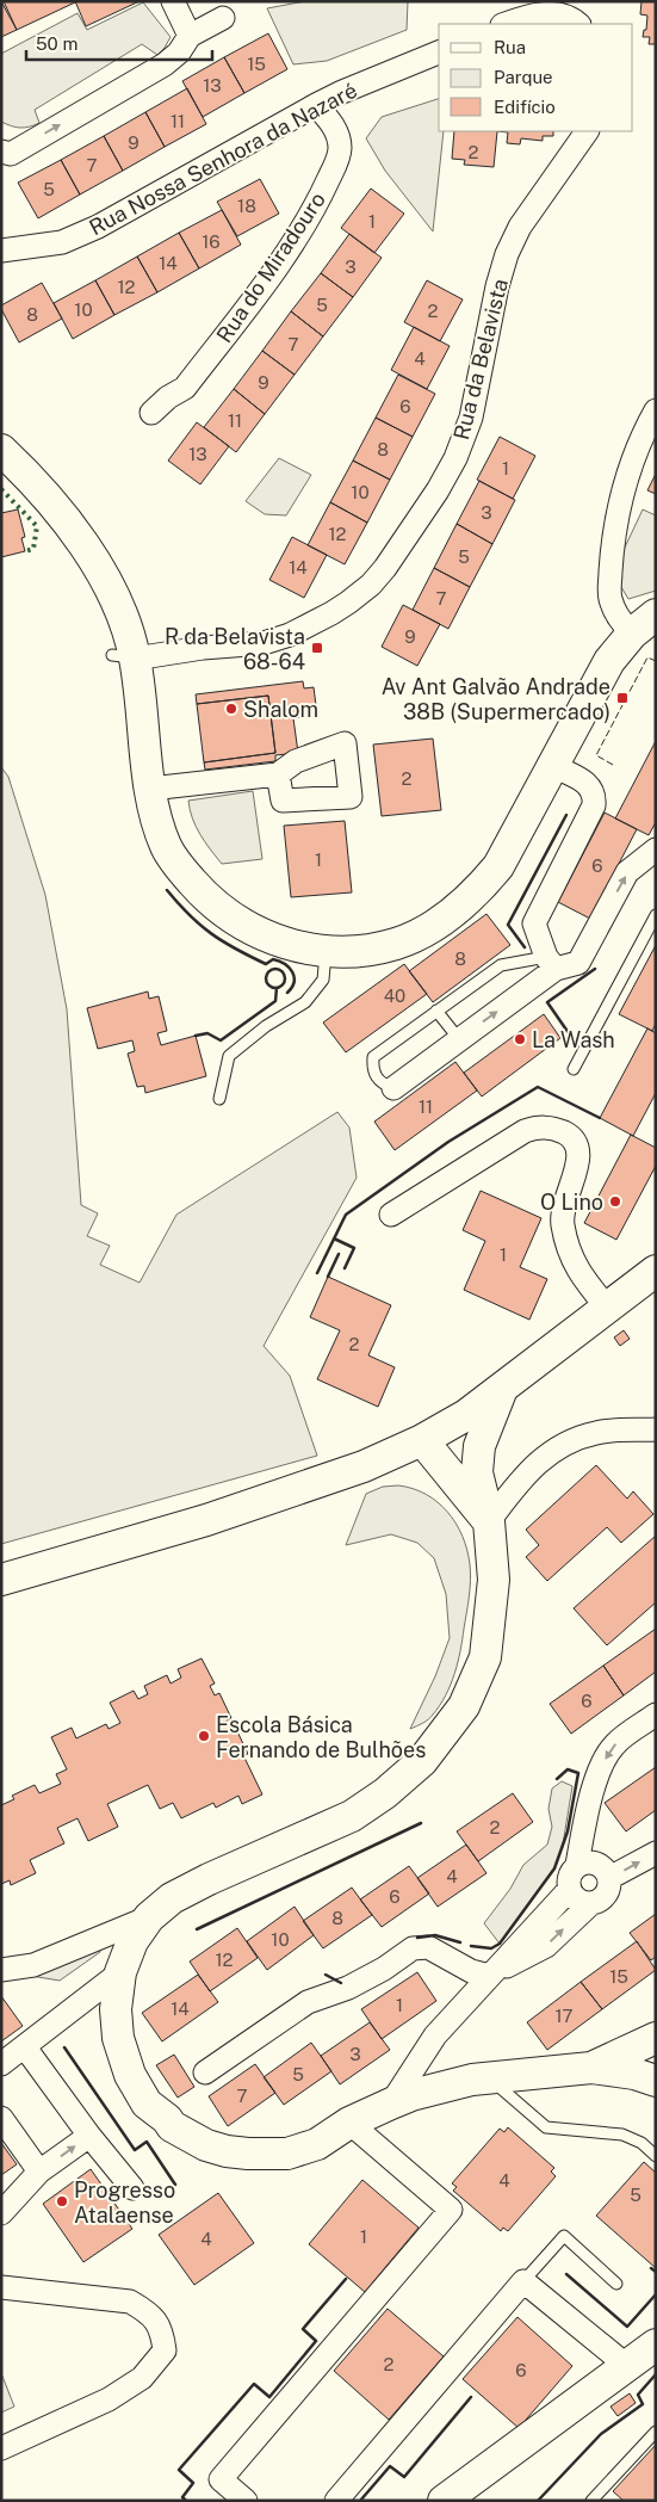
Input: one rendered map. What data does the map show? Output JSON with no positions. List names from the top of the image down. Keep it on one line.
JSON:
{"streets":{"street":["Rua Nossa Senhora da Nazaré","Rua do Miradouro","Rua da Belavista"]},"crossings":[["Rua Nossa Senhora da Nazaré","Rua do Miradouro"]],"places":{"transit":["R da Belavista 68-64","Av Ant Galvão Andrade 38B (Supermercado)"],"other":["Shalom","La Wash","O Lino","Escola Básica Fernando de Bulhões","Progresso Atalaense"]},"house_numbers":["15","13","11","9","2","7","5","18","1","16","14","3","12","5","10","2","8","7","4","9","6","11","8","13","1","10","3","12","5","14","7","9","2","1","6","8","40","11","1","2","6","2","4","6","8","10","12","15","1","14","17","3","5","7","4","5","1","4","2","6"],"legend":["Rua","Parque","Edifício"],"scale_bar":"50 m"}
